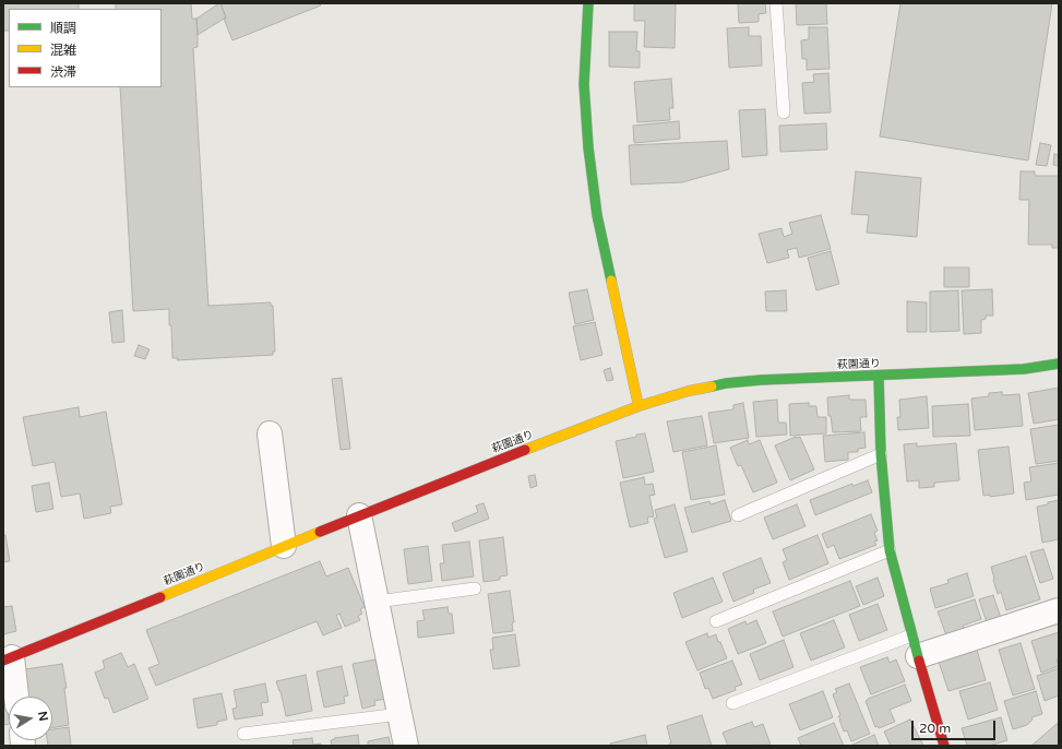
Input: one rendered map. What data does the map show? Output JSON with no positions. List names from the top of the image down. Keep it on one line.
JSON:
{"streets":{"street":["萩園通り"]},"legend":["順調","混雑","渋滞"],"scale_bar":"20 m","north":"right"}
